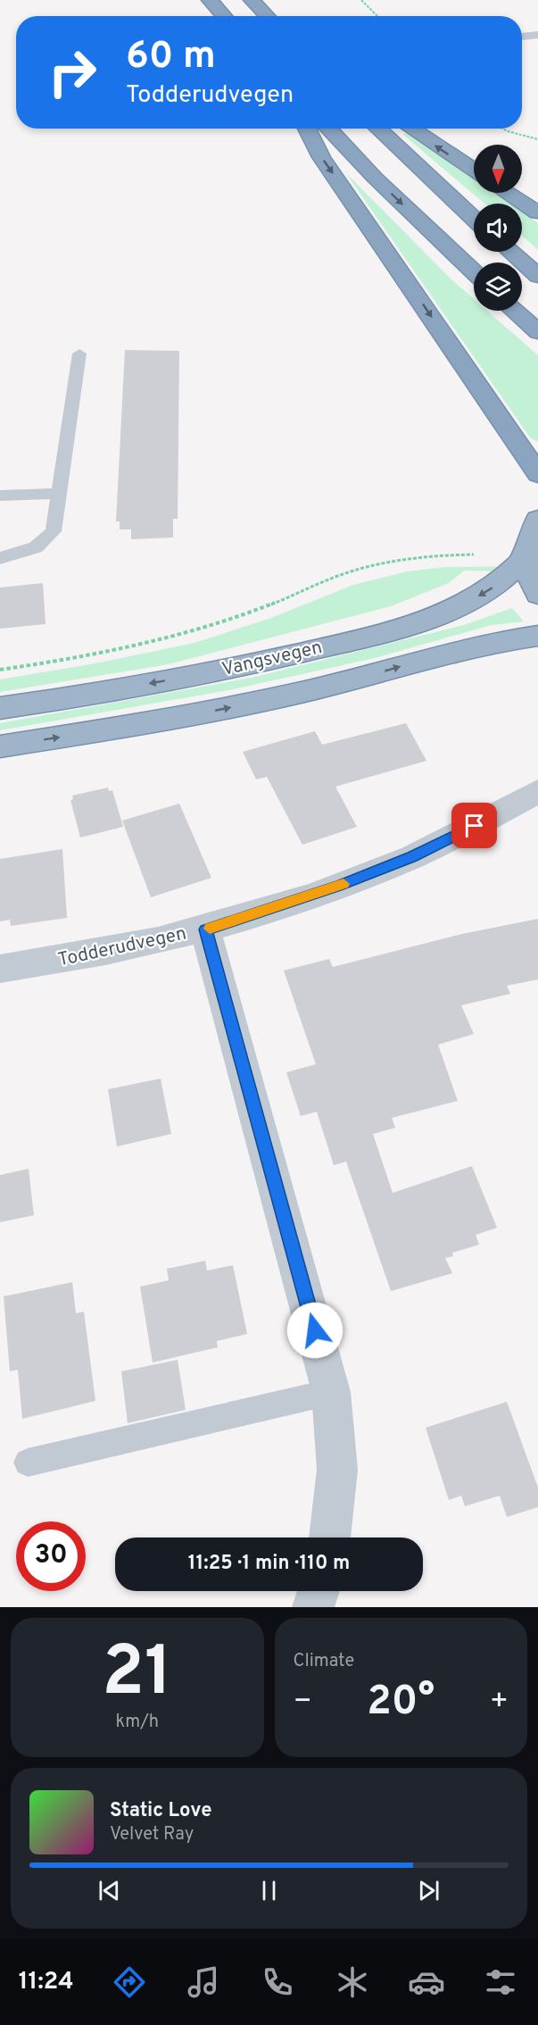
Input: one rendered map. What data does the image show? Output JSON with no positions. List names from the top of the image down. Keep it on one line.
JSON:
{"streets":{"highway":["Vangsvegen"],"street":["Todderudvegen"]},"north":"bottom","page":{"turn":["60 m","Todderudvegen"],"limit":"30","trip":"11:25 · 1 min · 110 m","tile":[["21","km/h"],"Climate"],"heat":["−","20°","+"],"song":["Static Love","Velvet Ray"],"tabs":"11:24"}}
